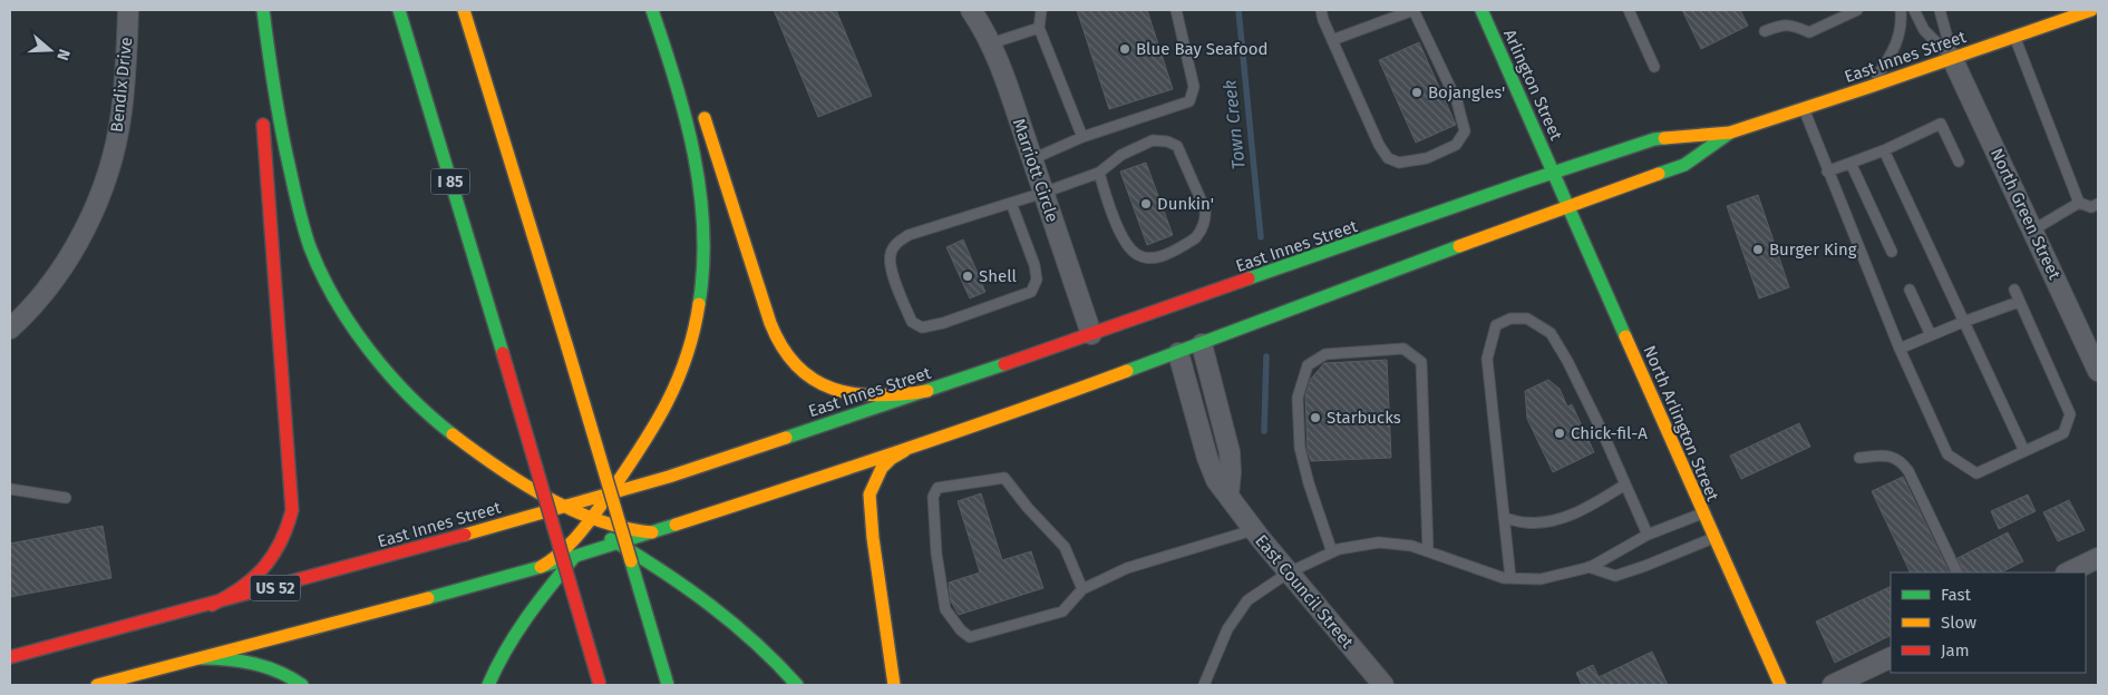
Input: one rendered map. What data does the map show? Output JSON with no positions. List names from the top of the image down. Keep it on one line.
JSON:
{"streets":{"main road":["East Innes Street","Arlington Street","I 85","North Arlington Street","US 52"],"street":["Bendix Drive","Marriott Circle","North Green Street","East Council Street"]},"crossings":[["East Innes Street","Arlington Street"],["East Innes Street","Marriott Circle"],["East Innes Street","North Green Street"],["East Innes Street","North Arlington Street"],["East Innes Street","US 52"],["East Innes Street","East Council Street"],["Arlington Street","North Arlington Street"]],"water":["Town Creek"],"places":["Blue Bay Seafood","Bojangles'","Dunkin'","Burger King","Shell","Starbucks","Chick-fil-A"],"legend":["Fast","Slow","Jam"],"north":"right"}
